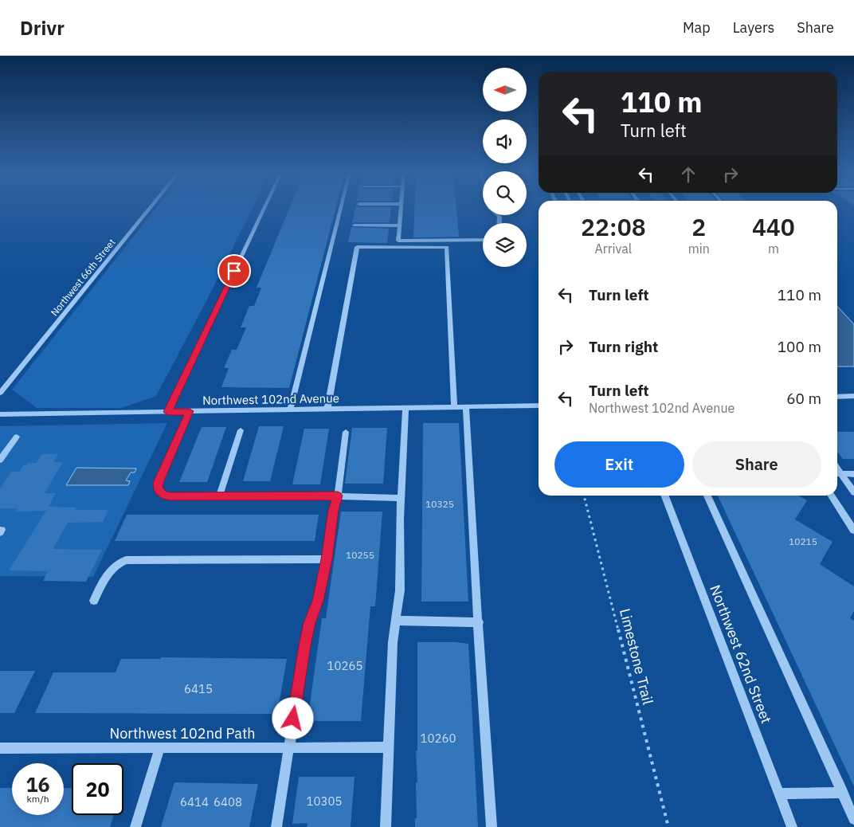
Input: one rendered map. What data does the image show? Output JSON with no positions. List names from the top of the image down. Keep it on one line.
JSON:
{"streets":{"street":["Northwest 66th Street","Northwest 102nd Avenue","Northwest 62nd Street","Northwest 102nd Path"],"path":["Limestone Trail"]},"house_numbers":["10325","10215","10255","10265","6415","10260","10305","6414","6408"],"north":"left","page":{"header":"Drivr","nav":["Map","Layers","Share"],"turn":["110 m","Turn left"],"eta":["22:08","Arrival","2","min","440","m"],"list":[{"name":"Turn left","value":"110 m"},{"name":"Turn right","value":"100 m"},{"name":"Turn left","note":"Northwest 102nd Avenue","value":"60 m"}],"buttons":["Exit","Share"],"speed":"16 km/h","limit":"20"}}
